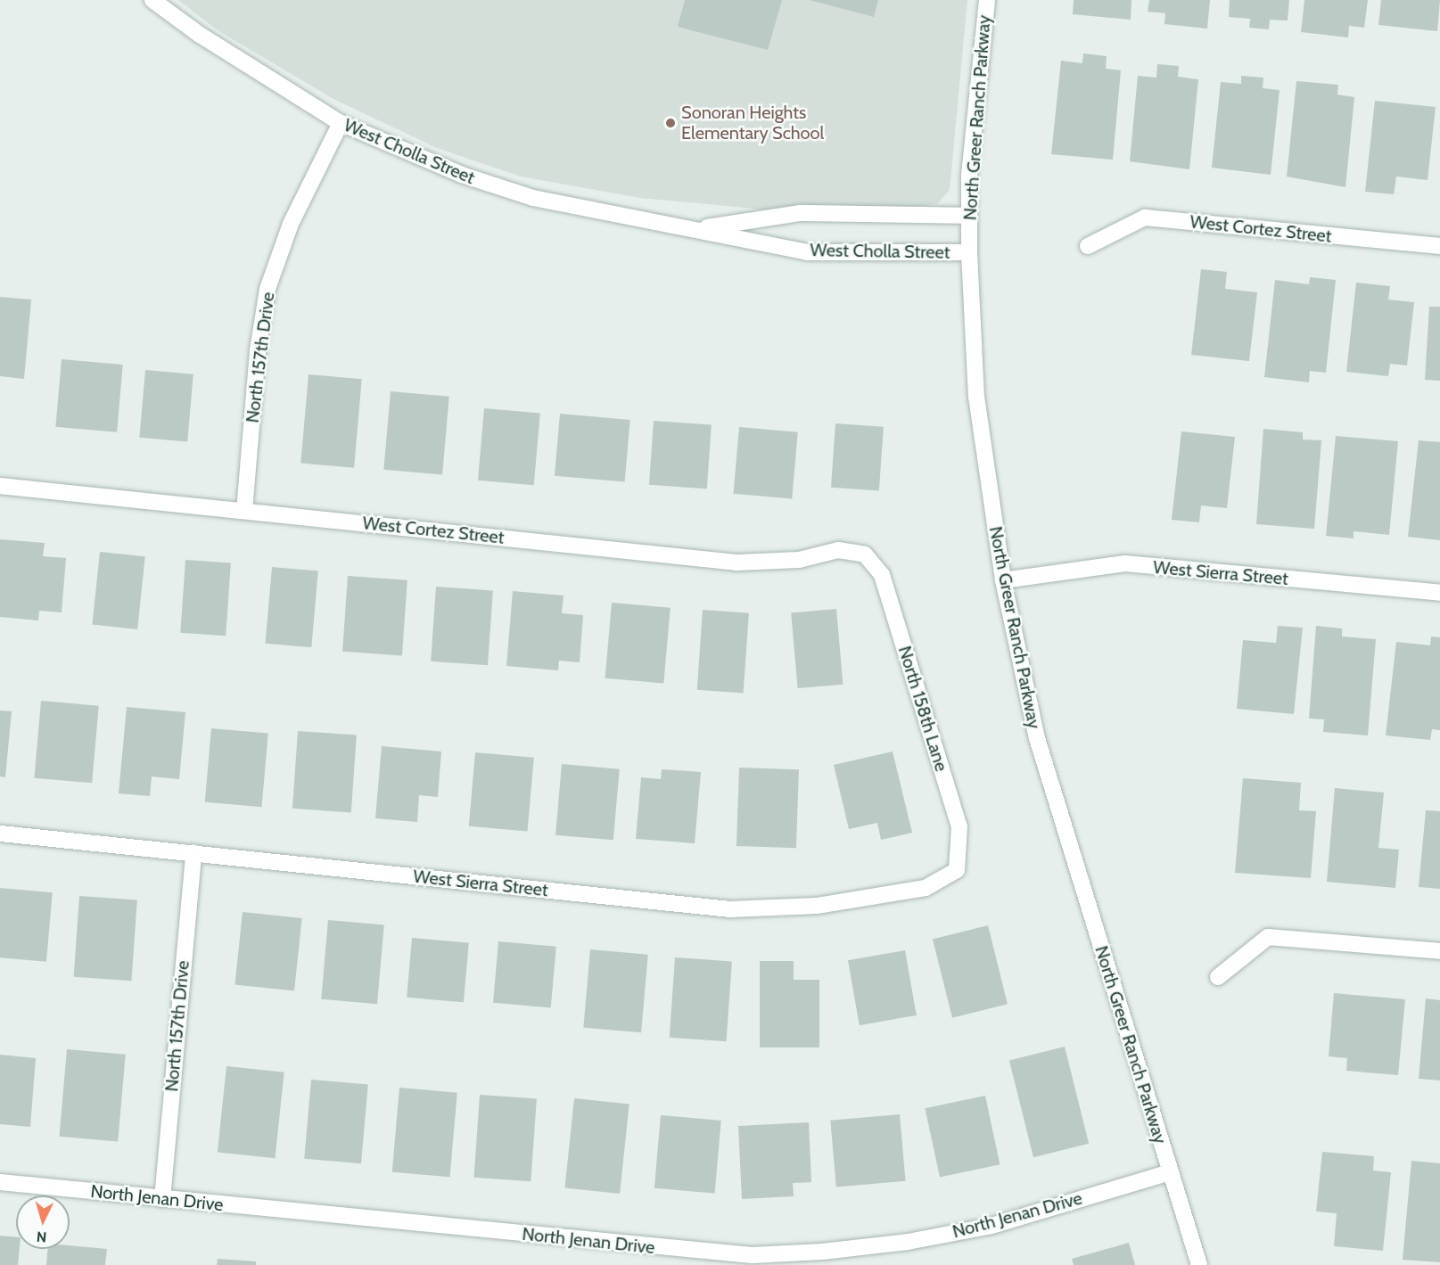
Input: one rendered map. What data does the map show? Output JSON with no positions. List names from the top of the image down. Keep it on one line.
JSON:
{"streets":{"street":["North Greer Ranch Parkway","West Cholla Street","West Cortez Street","North 157th Drive","West Sierra Street","North 158th Lane","North Jenan Drive"]},"crossings":[["North Greer Ranch Parkway","West Cholla Street"],["North Greer Ranch Parkway","West Sierra Street"],["North Greer Ranch Parkway","North Jenan Drive"],["West Cholla Street","North 157th Drive"],["West Cortez Street","North 157th Drive"],["West Cortez Street","North 158th Lane"],["North 157th Drive","West Sierra Street"],["North 157th Drive","North Jenan Drive"],["West Sierra Street","North 158th Lane"]],"places":["Sonoran Heights Elementary School"],"north":"bottom"}
